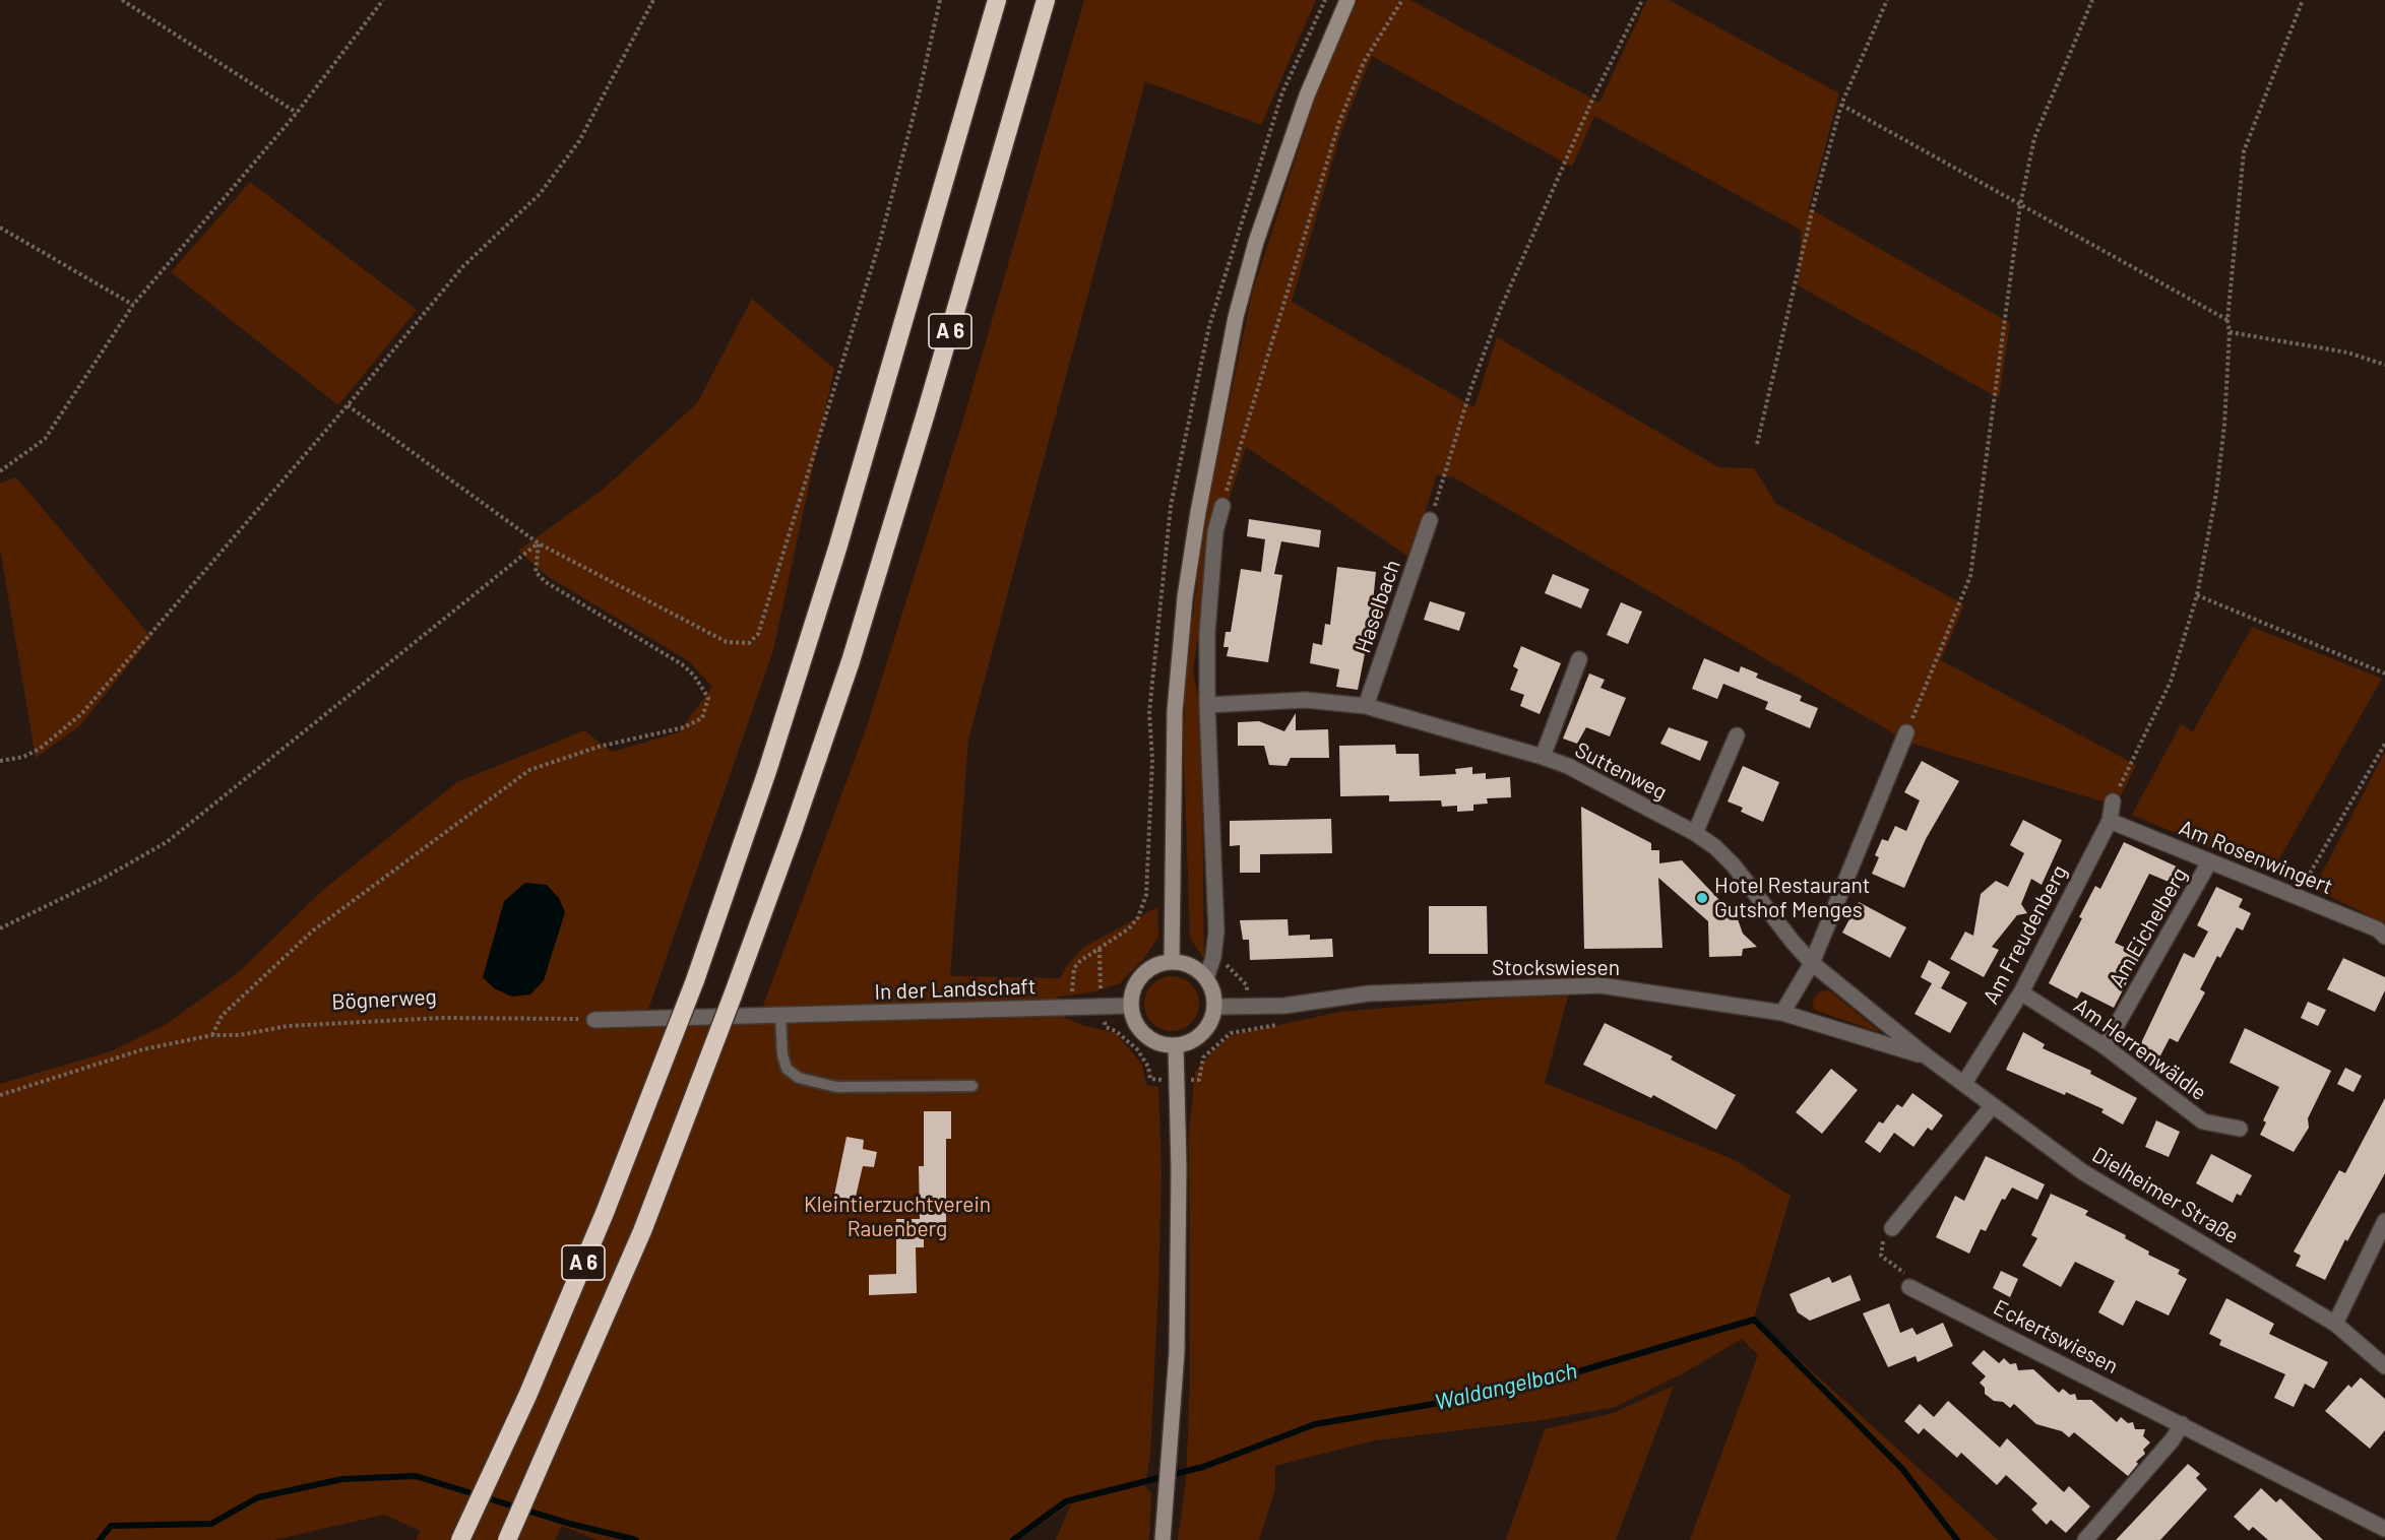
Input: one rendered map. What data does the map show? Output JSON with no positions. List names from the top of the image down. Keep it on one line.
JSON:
{"streets":{"highway":["A 6"],"street":["Haselbach","Suttenweg","Am Rosenwingert","Am Eichelberg","Am Freudenberg","Stockswiesen","In der Landschaft","Am Herrenwäldle","Dielheimer Straße","Eckertswiesen"],"path":["Bögnerweg"]},"crossings":[["Haselbach","Suttenweg"],["Suttenweg","Stockswiesen"],["Suttenweg","Dielheimer Straße"],["Am Rosenwingert","Am Eichelberg"],["Am Rosenwingert","Am Freudenberg"],["Am Eichelberg","Am Herrenwäldle"],["Am Freudenberg","Am Herrenwäldle"],["Am Freudenberg","Dielheimer Straße"],["Stockswiesen","In der Landschaft"],["Stockswiesen","Dielheimer Straße"]],"water":["Waldangelbach"],"parks":["Kleintierzuchtverein Rauenberg"],"places":["Hotel Restaurant Gutshof Menges"]}
